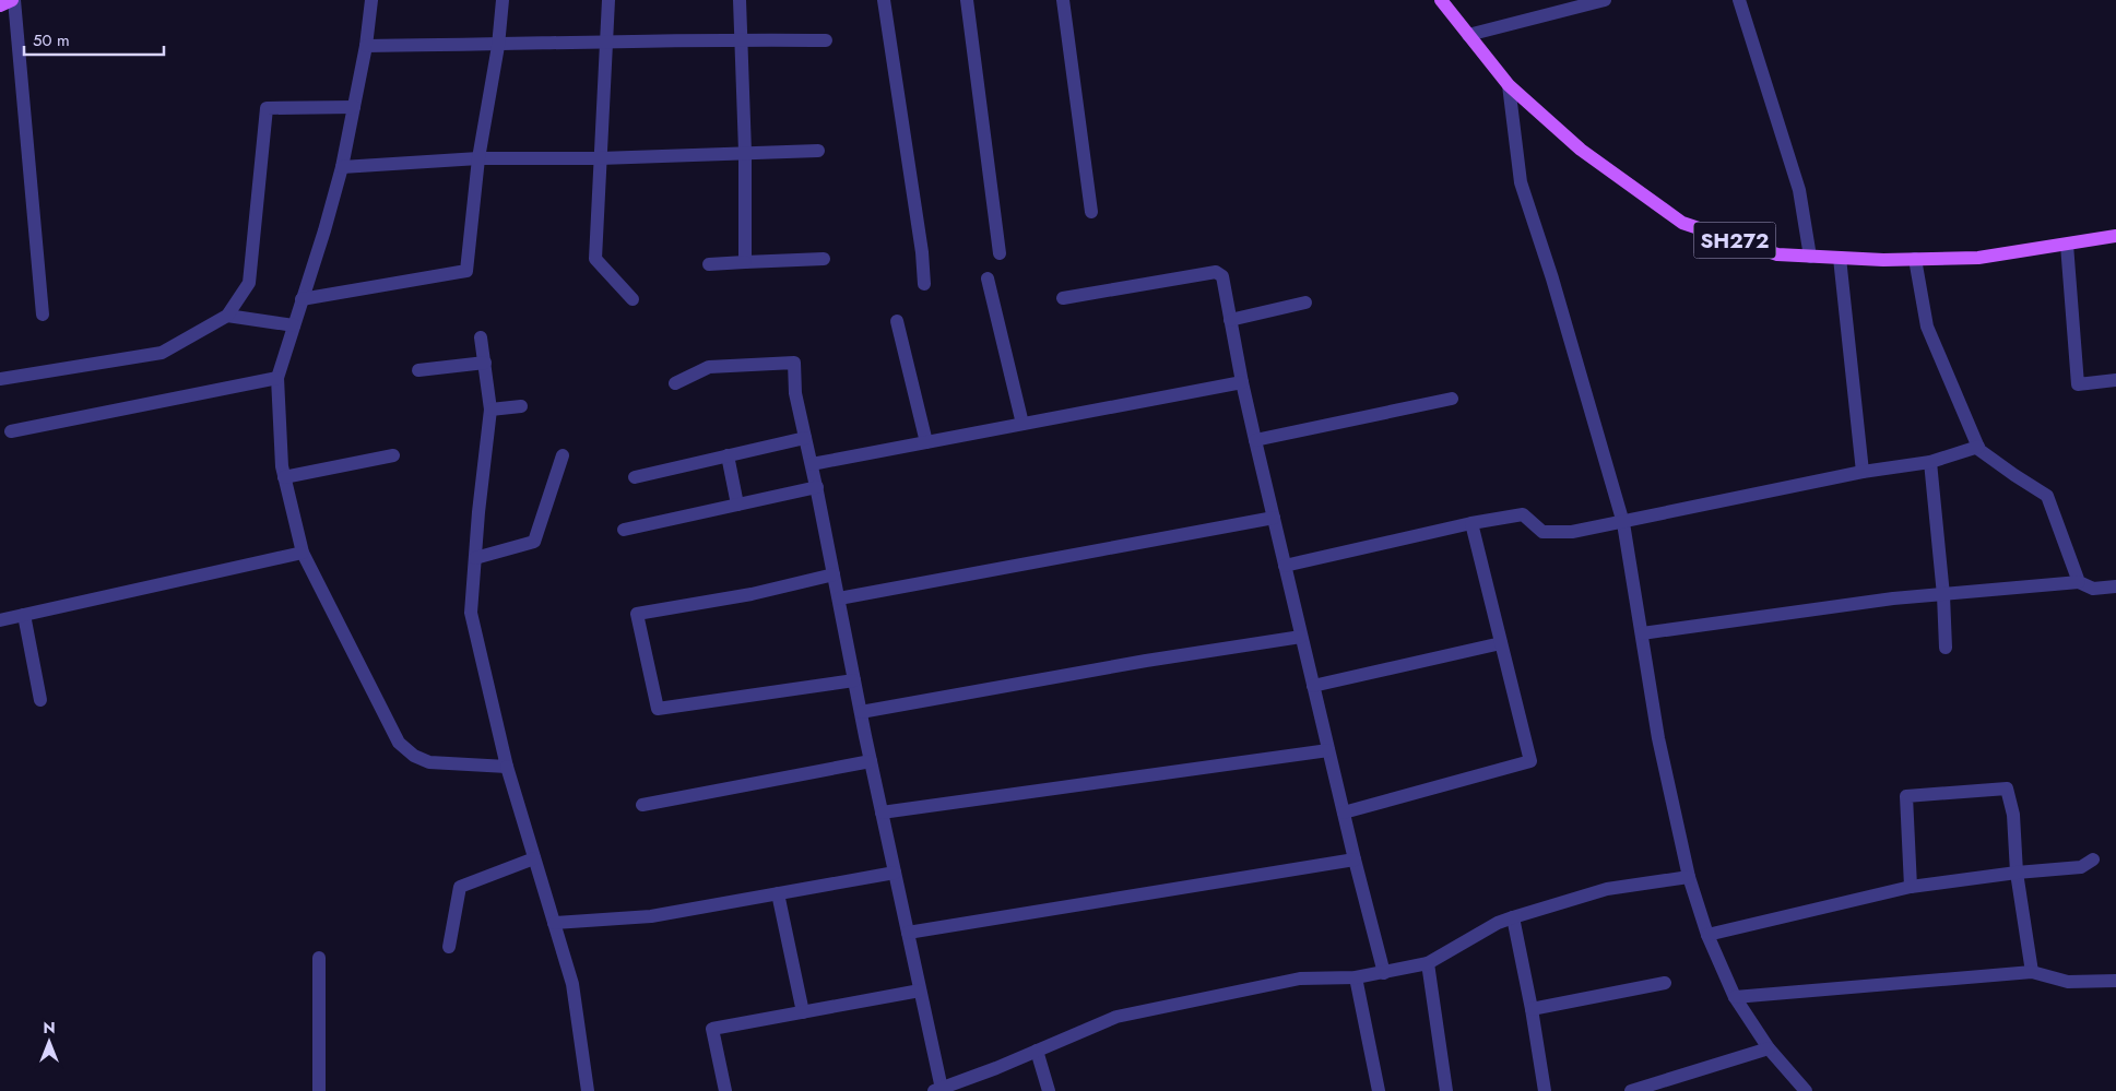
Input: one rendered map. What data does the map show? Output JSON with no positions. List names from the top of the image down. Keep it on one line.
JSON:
{"streets":{"main road":["SH272"]},"scale_bar":"50 m","north":"top"}
